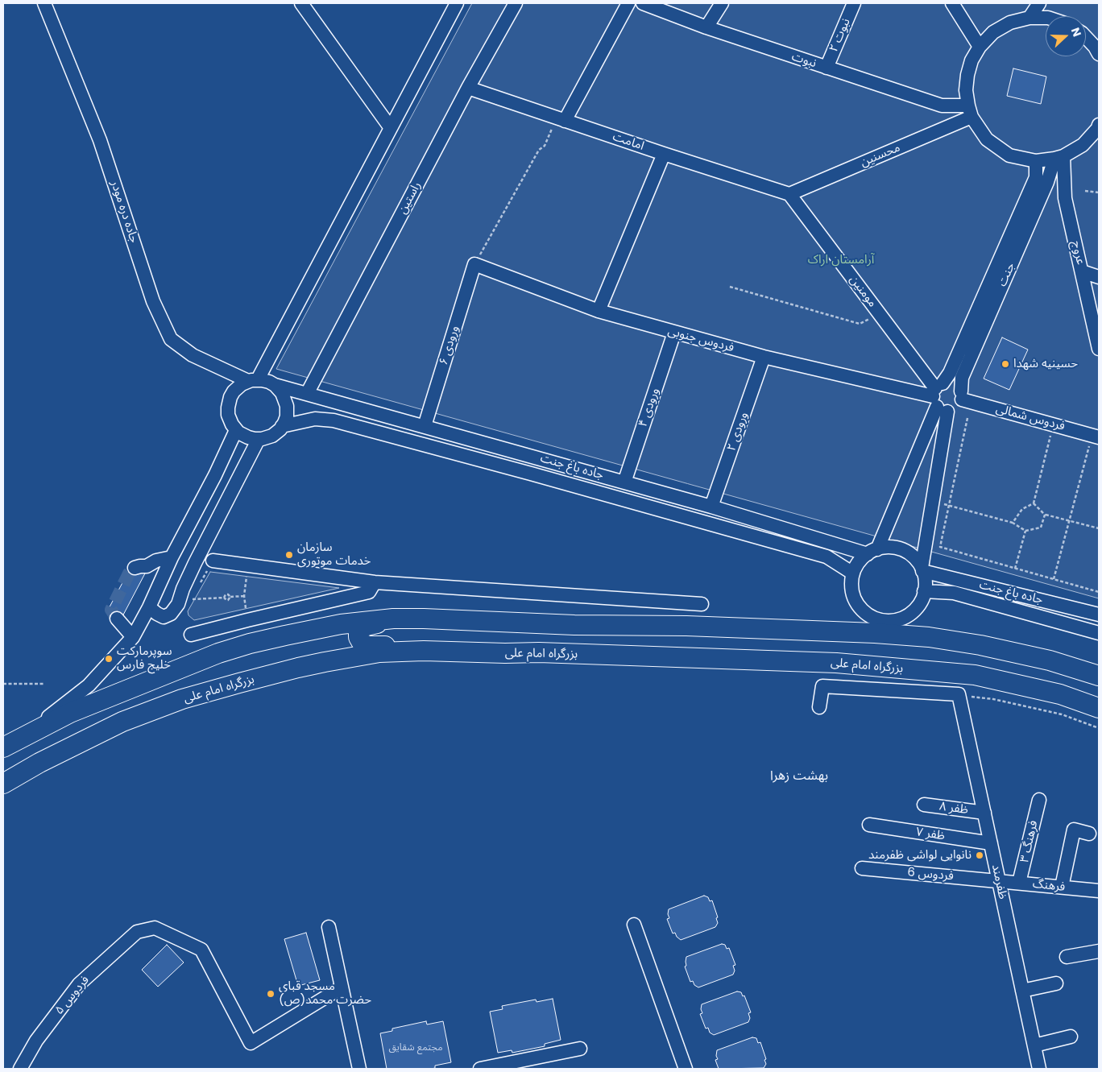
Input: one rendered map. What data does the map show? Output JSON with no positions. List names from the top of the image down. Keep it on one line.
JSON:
{"streets":{"highway":["بزرگراه امام علی"],"street":["نبوت ۲","نبوت","امامت","محسنین","راستین","جاده دره مودر","عروج","جنت","مومنین","فردوس جنوبی","ورودی ۶","ورودی ۴","فردوس شمالی","ورودی ۲","جاده باغ جنت","ظفر ۸","ظفر ۷","فرهنگ ۳","فردوس 6","ظفرمند","فرهنگ","فردوس ۵"]},"crossings":[["نبوت ۲","نبوت"],["نبوت","محسنین"],["امامت","محسنین"],["امامت","راستین"],["امامت","مومنین"],["محسنین","مومنین"],["راستین","جاده باغ جنت"],["جاده دره مودر","جاده باغ جنت"],["عروج","جنت"],["جنت","فردوس شمالی"],["مومنین","فردوس جنوبی"],["مومنین","فردوس شمالی"],["فردوس جنوبی","ورودی ۶"],["فردوس جنوبی","ورودی ۴"],["فردوس جنوبی","فردوس شمالی"],["فردوس جنوبی","ورودی ۲"],["ورودی ۶","جاده باغ جنت"],["ورودی ۴","جاده باغ جنت"],["ورودی ۲","جاده باغ جنت"],["ظفر ۸","ظفرمند"],["ظفر ۷","ظفرمند"],["فرهنگ ۳","فرهنگ"],["فردوس 6","ظفرمند"],["فردوس 6","فرهنگ"],["ظفرمند","فرهنگ"]],"districts":["بهشت زهرا"],"parks":["آرامستان اراک"],"places":["حسینیه شهدا","سازمان خدمات موتوری","سوپرمارکت خلیج فارس","نانوایی لواشی ظفرمند","مسجد قبای حضرت محمد‌(ص)"],"house_numbers":["مجتمع شقایق"],"north":"right"}
